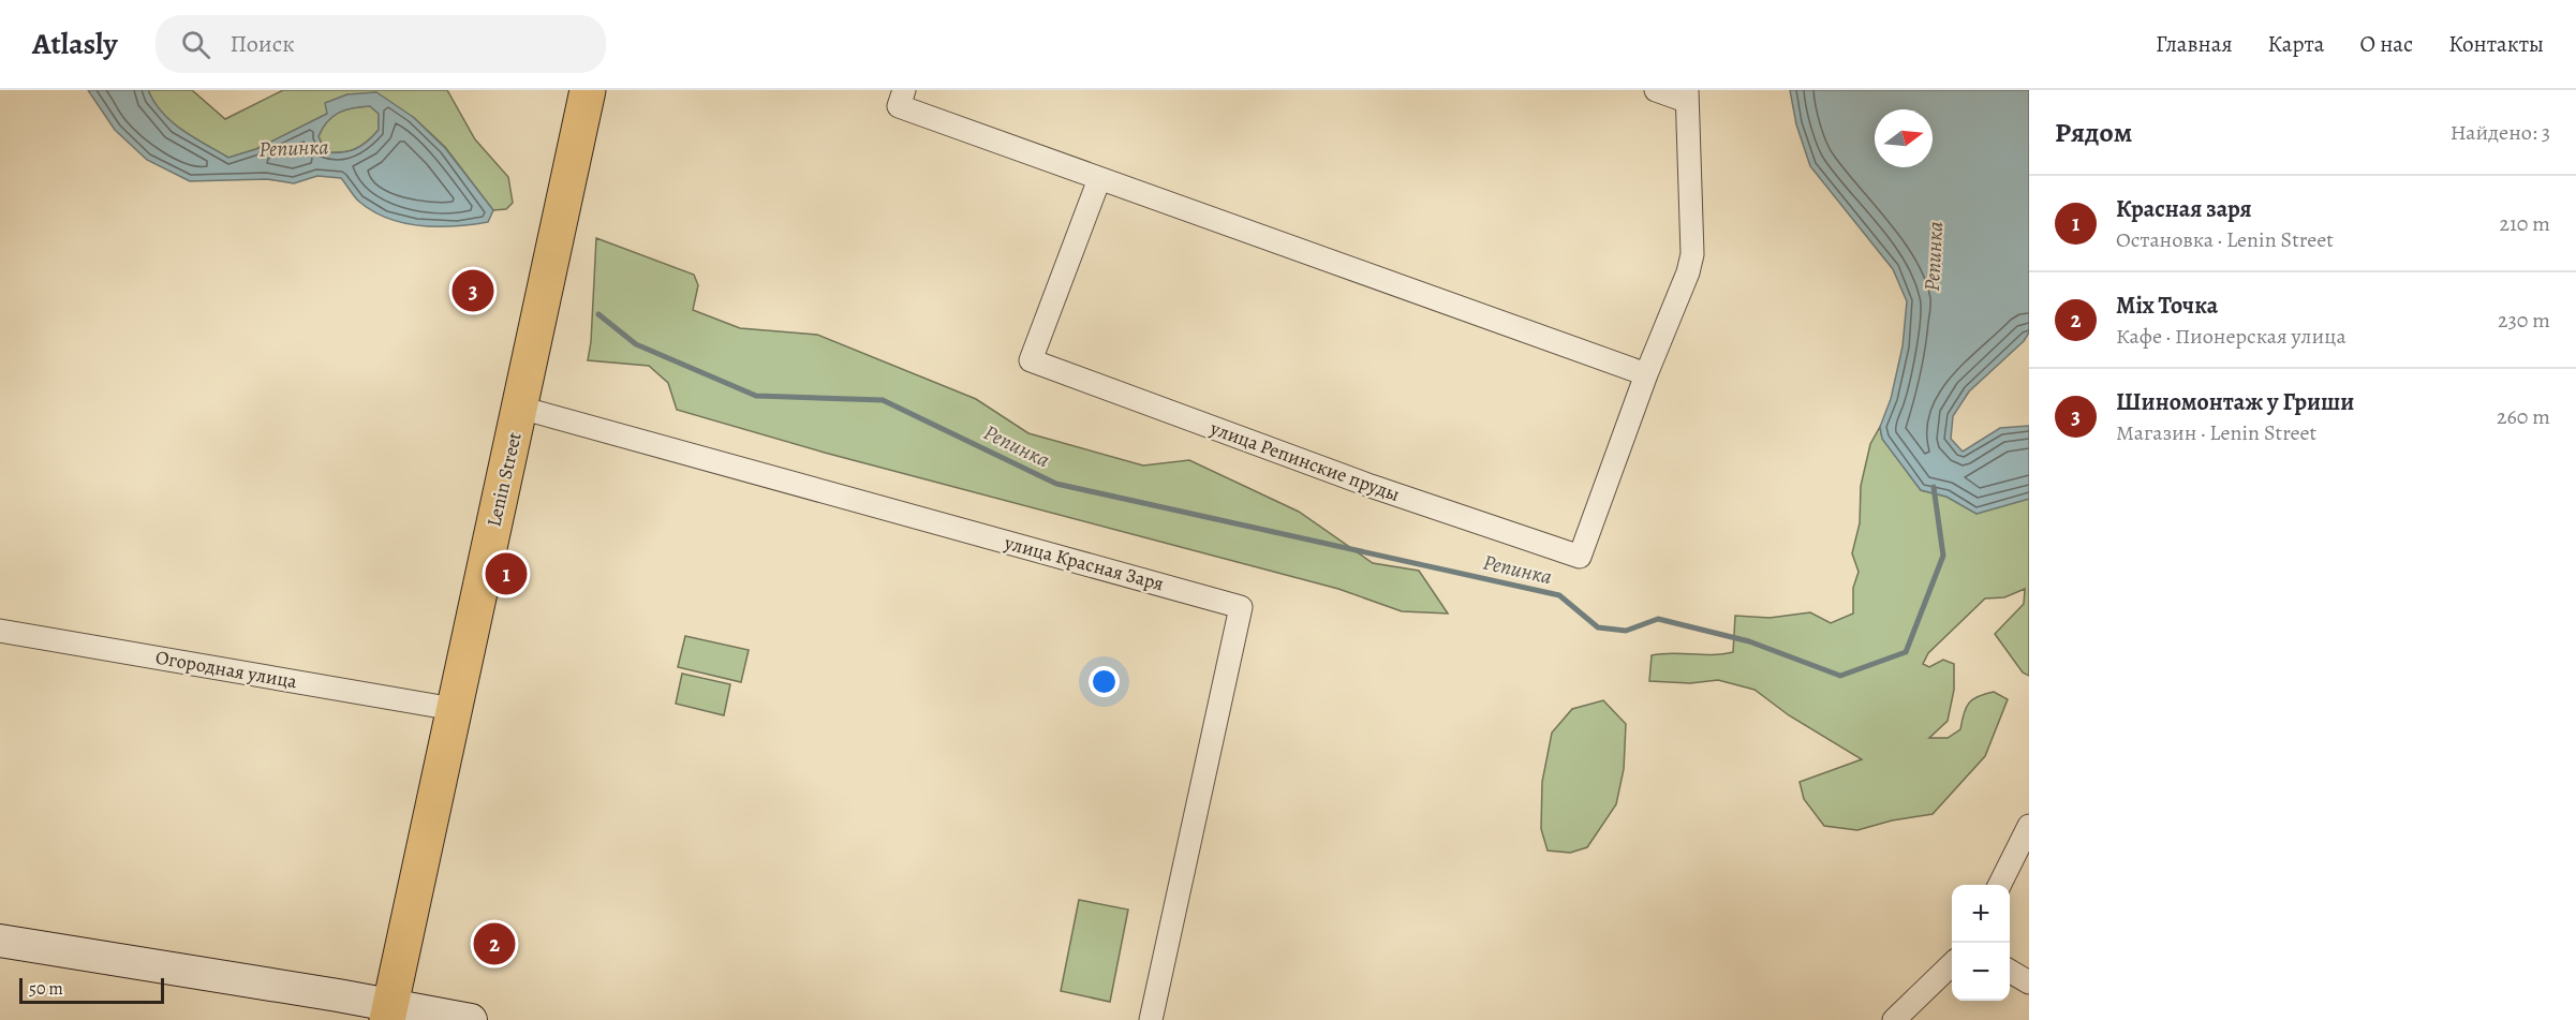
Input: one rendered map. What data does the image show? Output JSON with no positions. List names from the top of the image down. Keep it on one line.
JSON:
{"streets":{"main road":["Lenin Street"],"street":["улица Репинские пруды","улица Красная Заря","Огородная улица"]},"crossings":[["Lenin Street","улица Красная Заря"],["Lenin Street","Огородная улица"]],"water":["Репинка"],"scale_bar":"50 m","north":"right","page":{"header":"Atlasly","search":"Поиск","nav":["Главная","Карта","О нас","Контакты"],"heading":["Рядом","Найдено: 3"],"list":[{"mark":"1","name":"Красная заря","note":"Остановка · Lenin Street","value":"210 m"},{"mark":"2","name":"Mix Точка","note":"Кафе · Пионерская улица","value":"230 m"},{"mark":"3","name":"Шиномонтаж у Гриши","note":"Магазин · Lenin Street","value":"260 m"}],"pins":["3","1","2"],"map_buttons":["+","−"],"scale":"50 m"}}
